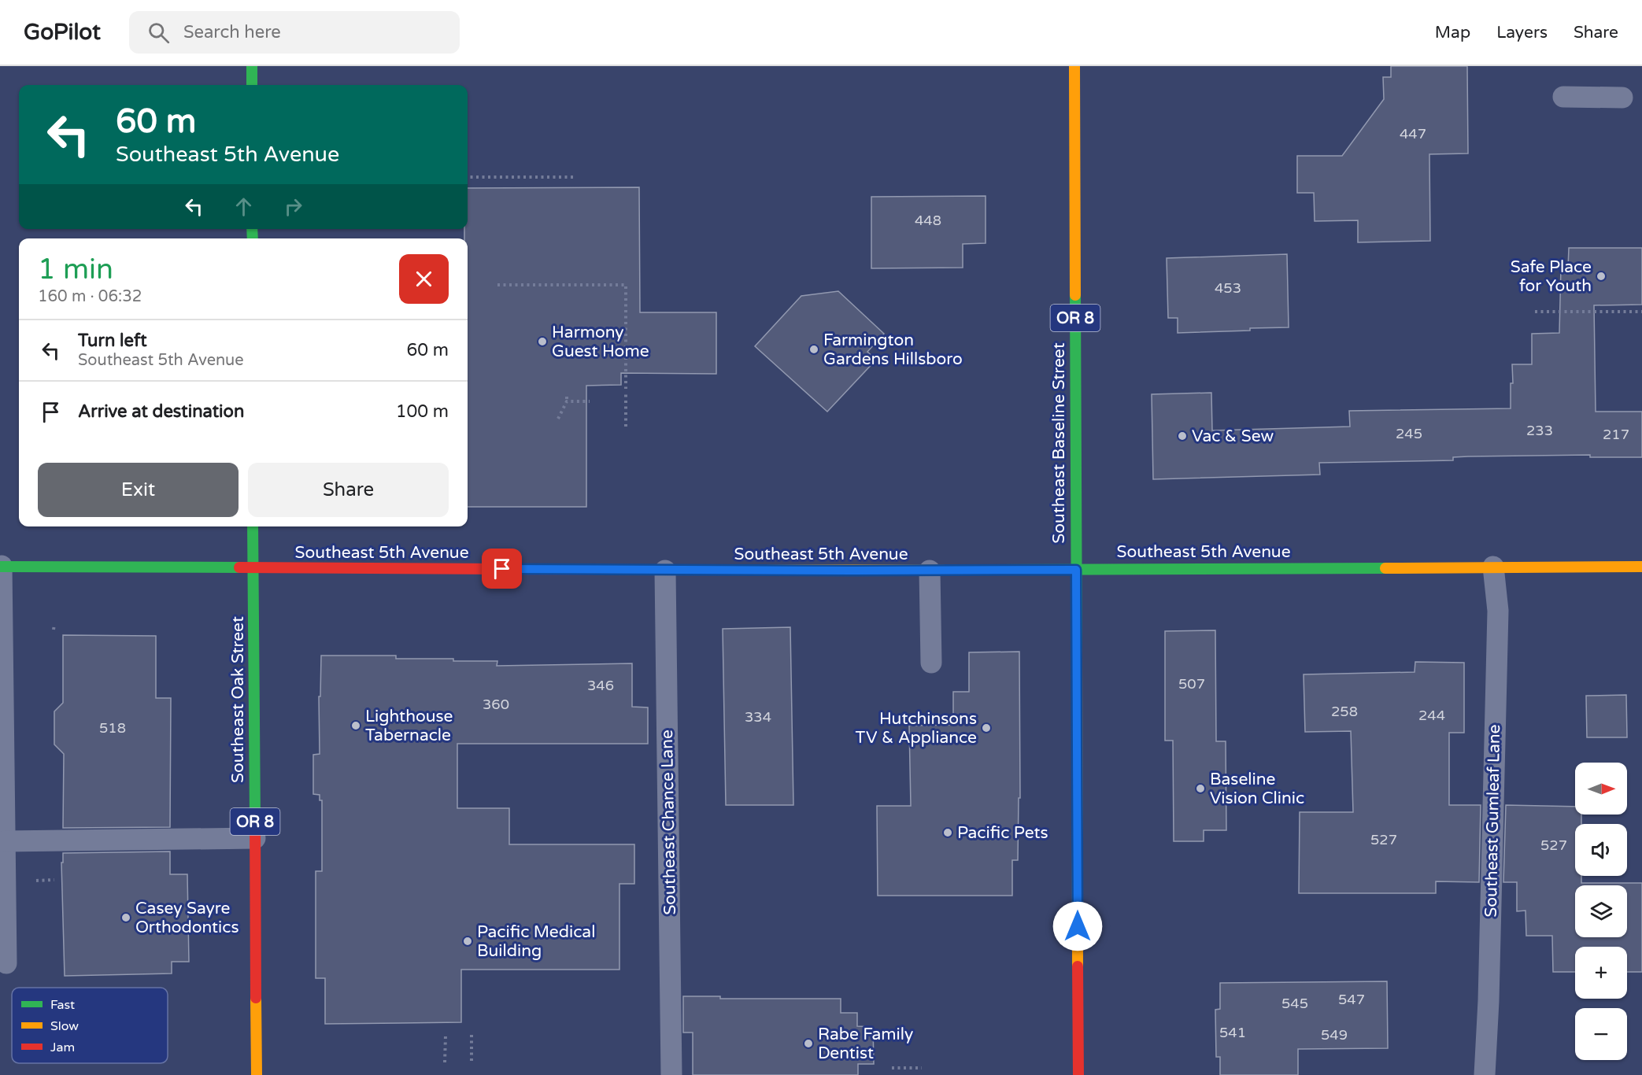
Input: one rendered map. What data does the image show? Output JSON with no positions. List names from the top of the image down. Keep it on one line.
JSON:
{"streets":{"main road":["OR 8","Southeast Baseline Street","Southeast 5th Avenue","Southeast Oak Street"],"lane":["Southeast Gumleaf Lane","Southeast Chance Lane"]},"crossings":[["Southeast Baseline Street","Southeast 5th Avenue"],["Southeast 5th Avenue","Southeast Oak Street"],["Southeast 5th Avenue","Southeast Gumleaf Lane"],["Southeast 5th Avenue","Southeast Chance Lane"]],"places":["Safe Place for Youth","Harmony Guest Home","Farmington Gardens Hillsboro","Vac & Sew","Lighthouse Tabernacle","Hutchinsons TV & Appliance","Baseline Vision Clinic","Pacific Pets","Casey Sayre Orthodontics","Pacific Medical Building","Rabe Family Dentist"],"house_numbers":["447","448","453","233","245","217","507","346","360","258","244","334","518","527","527","547","545","541","549"],"legend":["Fast","Slow","Jam"],"north":"right","page":{"header":"GoPilot","search":"Search here","nav":["Map","Layers","Share"],"turn":["60 m","Southeast 5th Avenue"],"heading":["1 min","160 m · 06:32"],"list":[{"name":"Turn left","note":"Southeast 5th Avenue","value":"60 m"},{"name":"Arrive at destination","value":"100 m"}],"buttons":["Exit","Share"],"map_buttons":["+","−"]}}
